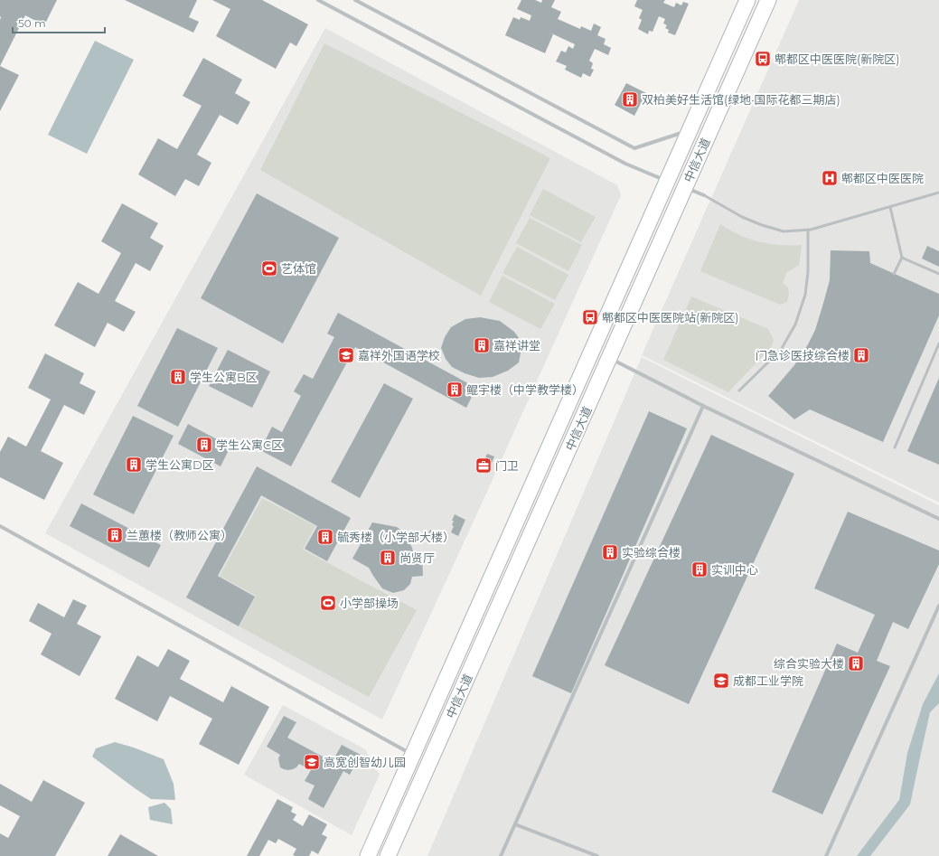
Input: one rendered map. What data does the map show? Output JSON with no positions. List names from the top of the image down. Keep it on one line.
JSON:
{"streets":{"main road":["中信大道"]},"places":{"bus stop":["郫都区中医医院(新院区)","郫都区中医医院站(新院区)"],"building":["双柏美好生活馆(绿地·国际花都三期店)","嘉祥讲堂","门急诊医技综合楼","学生公寓B区","鲲宇楼（中学教学楼）","学生公寓C区","学生公寓D区","兰蕙楼（教师公寓）","毓秀楼（小学部大楼）","实验综合楼","尚贤厅","实训中心","综合实验大楼"],"hospital":["郫都区中医医院"],"sports":["艺体馆","小学部操场"],"school or university":["嘉祥外国语学校","成都工业学院","高宽创智幼儿园"],"office":["门卫"]},"scale_bar":"50 m"}
